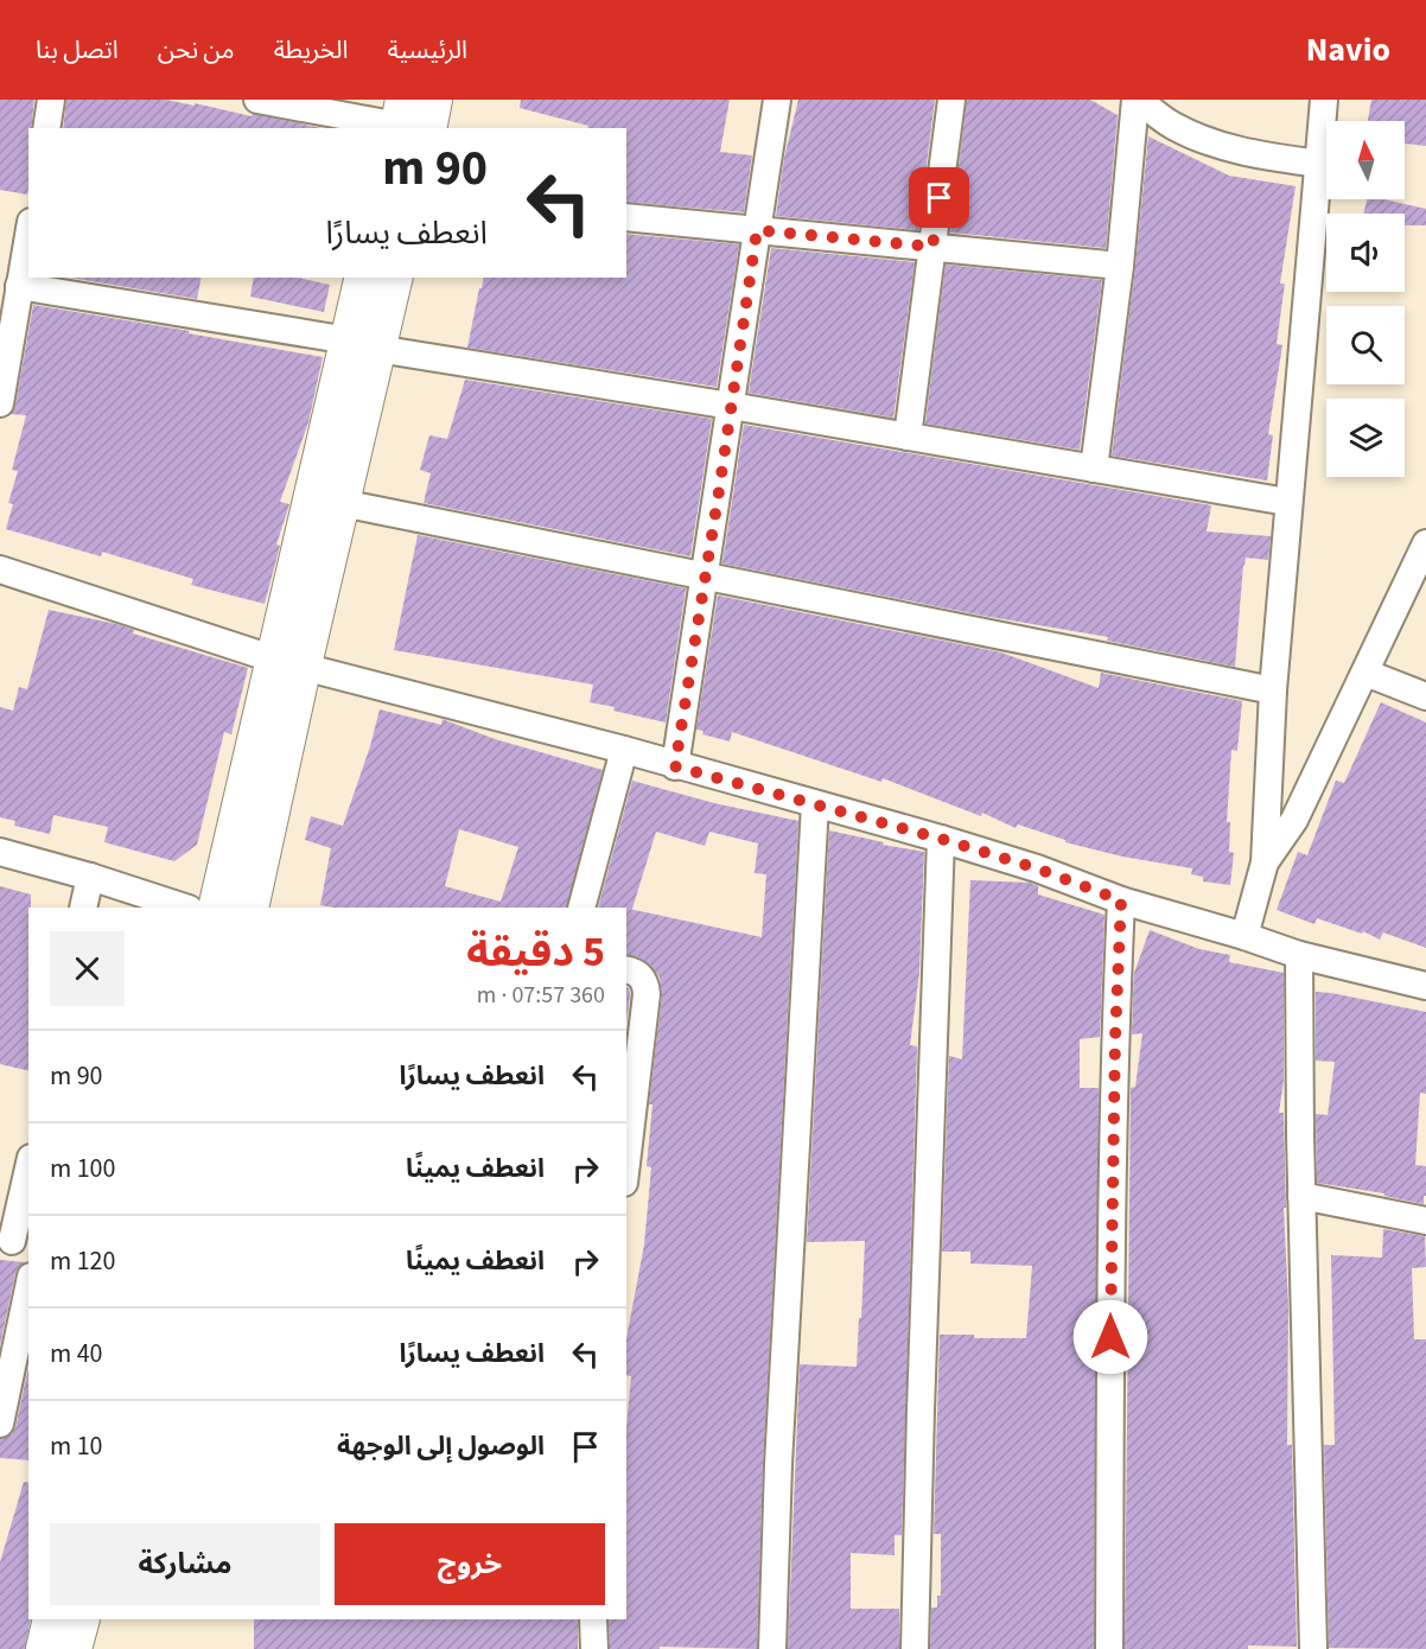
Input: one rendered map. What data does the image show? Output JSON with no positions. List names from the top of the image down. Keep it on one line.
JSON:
{"north":"top","page":{"header":"Navio","nav":["الرئيسية","الخريطة","من نحن","اتصل بنا"],"turn":["90 m","انعطف يسارًا"],"heading":["5 دقيقة","360 m · 07:57"],"list":[{"name":"انعطف يسارًا","value":"90 m"},{"name":"انعطف يمينًا","value":"100 m"},{"name":"انعطف يمينًا","value":"120 m"},{"name":"انعطف يسارًا","value":"40 m"},{"name":"الوصول إلى الوجهة","value":"10 m"}],"buttons":["خروج","مشاركة"]}}
